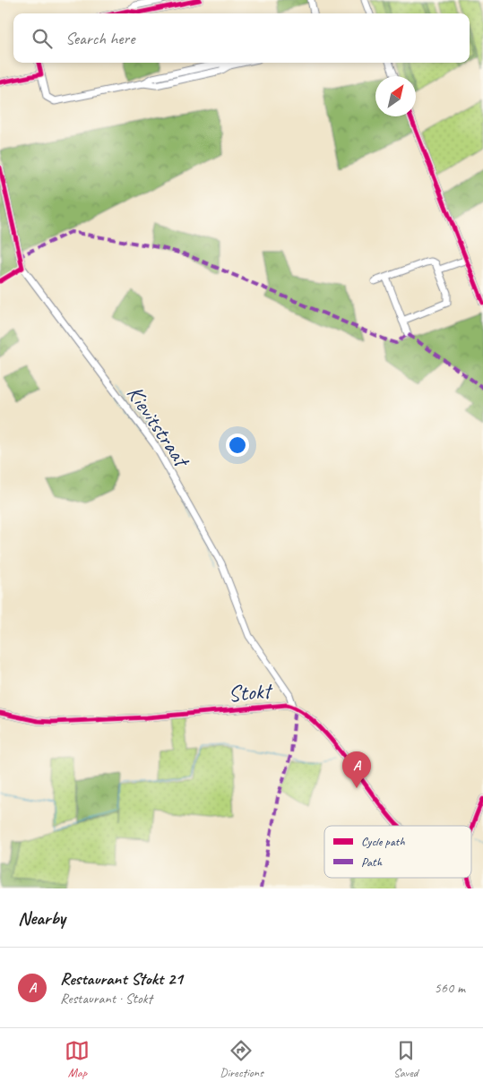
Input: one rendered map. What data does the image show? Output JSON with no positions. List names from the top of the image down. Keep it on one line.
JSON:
{"streets":{"street":["Kievitstraat","Stokt"]},"crossings":[["Kievitstraat","Stokt"]],"legend":["Cycle path","Path"],"north":"top right","page":{"search":"Search here","pins":"A","heading":"Nearby","list":[{"mark":"A","name":"Restaurant Stokt 21","note":"Restaurant · Stokt","value":"560 m"}],"nav":["Map","Directions","Saved"]}}
